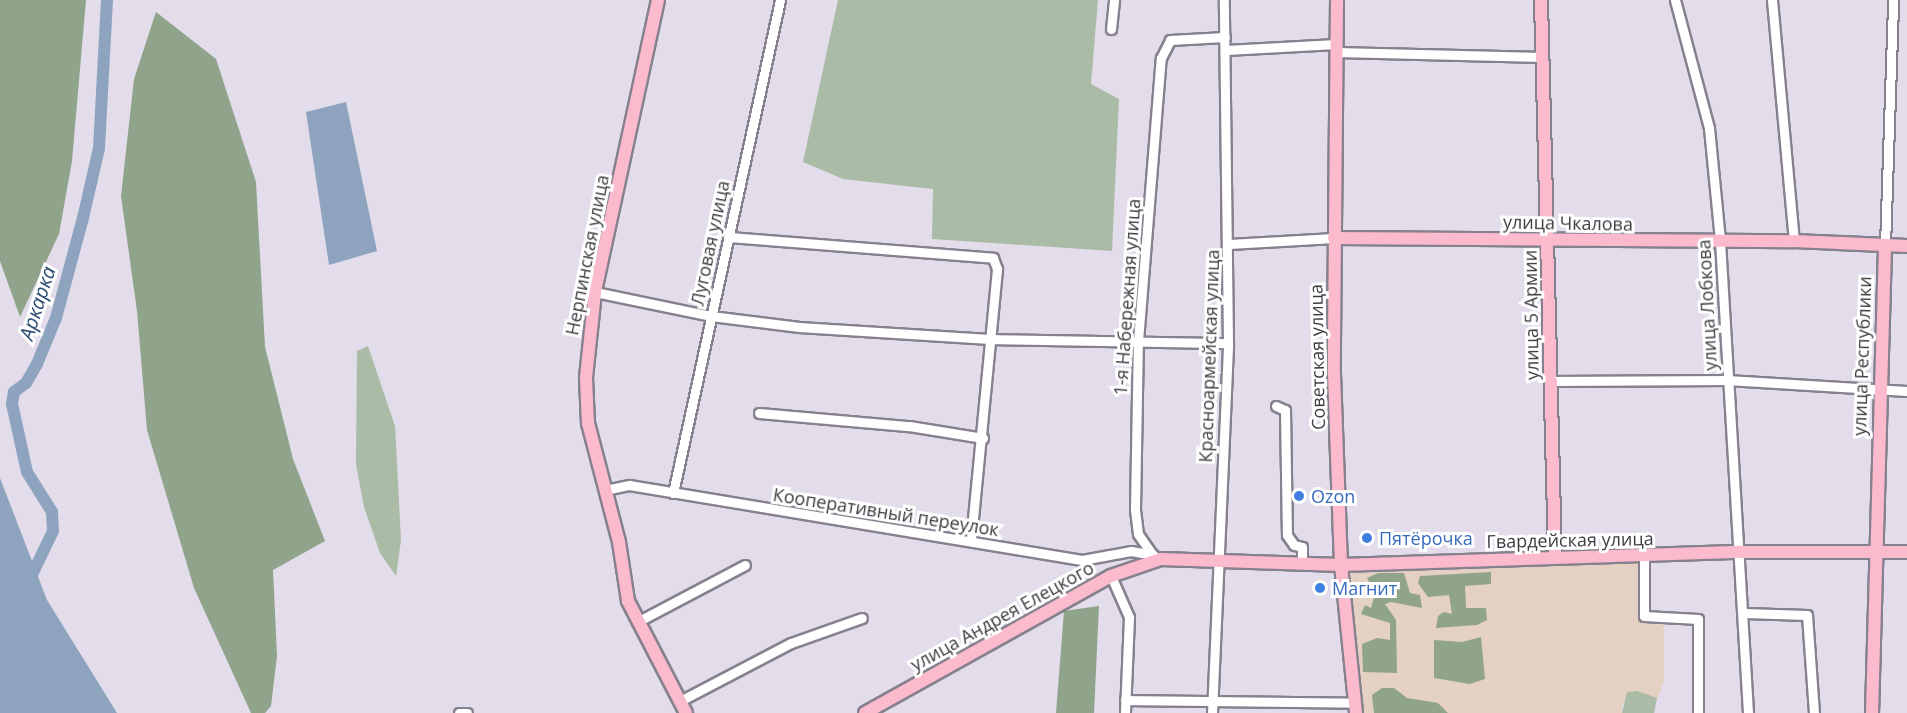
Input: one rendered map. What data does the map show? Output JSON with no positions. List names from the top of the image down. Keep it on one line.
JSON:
{"streets":{"main road":["улица Чкалова","Нерпинская улица","улица 5 Армии","улица Республики","Советская улица","Гвардейская улица","улица Андрея Елецкого"],"street":["Луговая улица","1-я Набережная улица","улица Лобкова","Красноармейская улица","Кооперативный переулок"]},"crossings":[["улица Чкалова","улица Лобкова"],["улица Чкалова","улица 5 Армии"],["улица Чкалова","Красноармейская улица"],["улица Чкалова","улица Республики"],["улица Чкалова","Советская улица"],["Луговая улица","Кооперативный переулок"],["Нерпинская улица","Кооперативный переулок"],["1-я Набережная улица","Красноармейская улица"],["1-я Набережная улица","Кооперативный переулок"],["1-я Набережная улица","Гвардейская улица"],["1-я Набережная улица","улица Андрея Елецкого"],["улица Лобкова","Гвардейская улица"],["улица 5 Армии","Гвардейская улица"],["Красноармейская улица","Гвардейская улица"],["улица Республики","Гвардейская улица"],["Советская улица","Гвардейская улица"],["Кооперативный переулок","Гвардейская улица"],["Кооперативный переулок","улица Андрея Елецкого"],["Гвардейская улица","улица Андрея Елецкого"]],"water":["Аркарка"],"places":["Ozon","Пятёрочка","Магнит"]}
